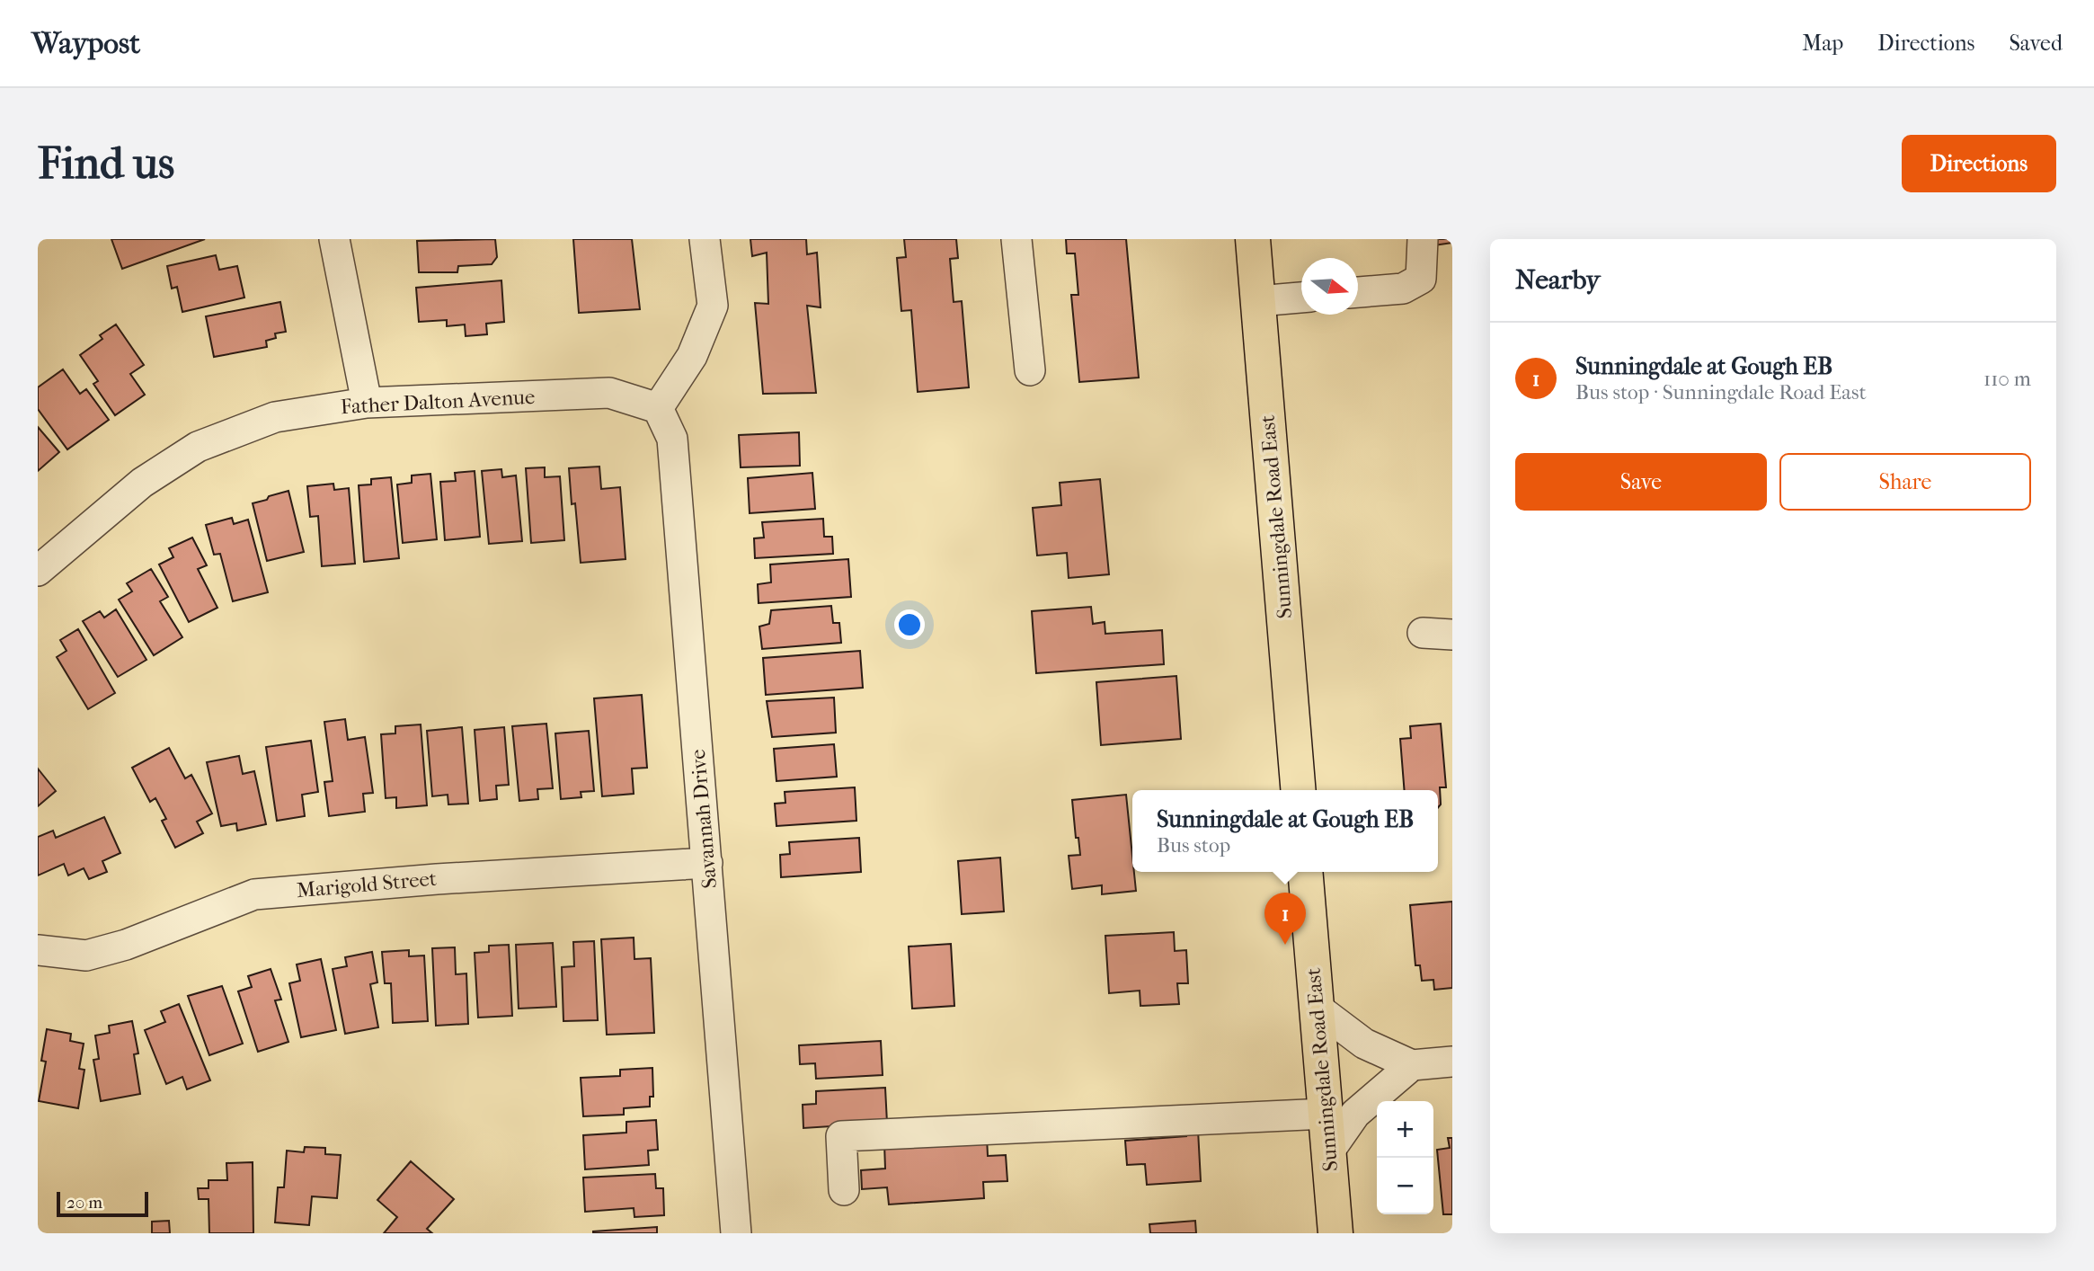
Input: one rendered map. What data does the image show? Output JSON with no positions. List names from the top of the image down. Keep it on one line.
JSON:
{"streets":{"main road":["Sunningdale Road East"],"street":["Father Dalton Avenue","Savannah Drive","Marigold Street"]},"crossings":[["Father Dalton Avenue","Savannah Drive"],["Savannah Drive","Marigold Street"]],"scale_bar":"20 m","north":"right","page":{"header":"Waypost","nav":["Map","Directions","Saved"],"buttons":["Directions",["Save","Share"]],"title":"Find us","heading":"Nearby","list":[{"mark":"1","name":"Sunningdale at Gough EB","note":"Bus stop · Sunningdale Road East","value":"110 m"}],"popup":["Sunningdale at Gough EB","Bus stop"],"pins":"1","map_buttons":["+","−"],"scale":"20 m"}}
